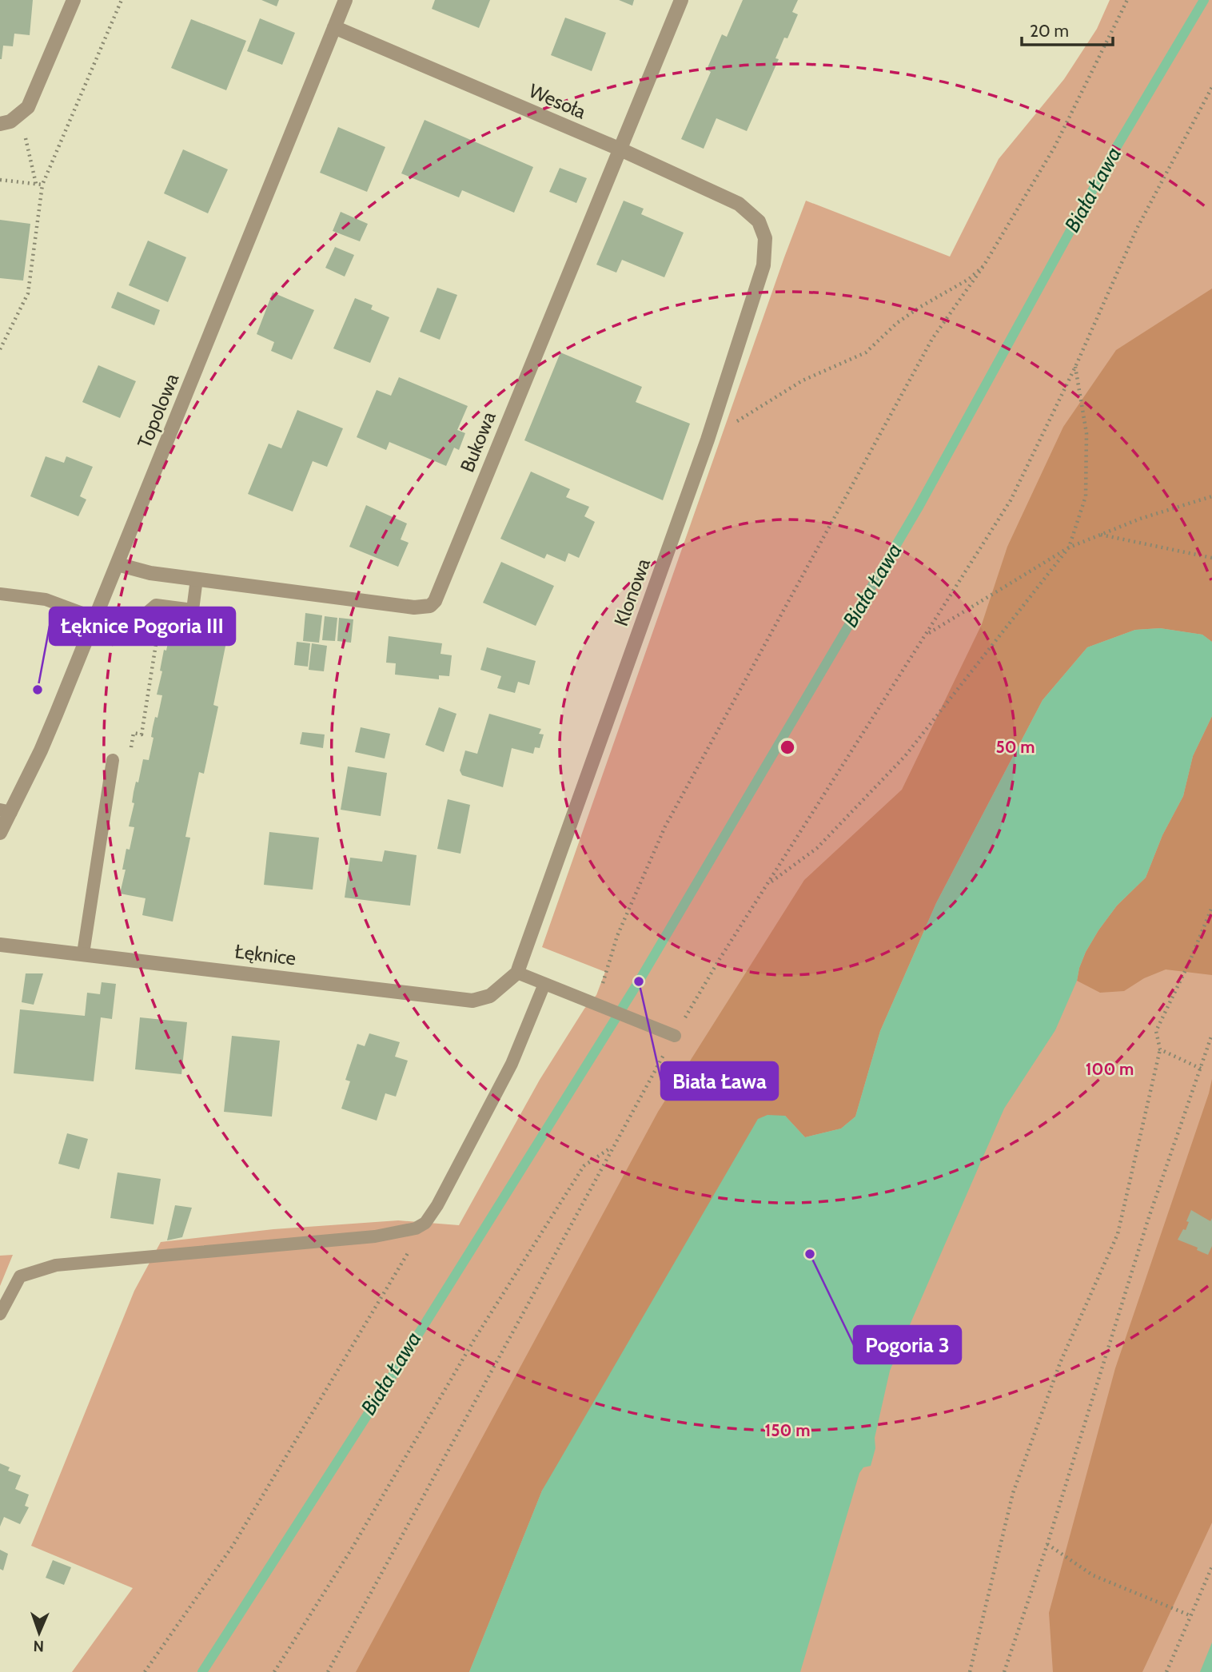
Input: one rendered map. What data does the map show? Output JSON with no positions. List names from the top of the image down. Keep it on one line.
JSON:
{"streets":{"street":["Wesoła","Topolowa","Bukowa","Klonowa","Łęknice"]},"crossings":[["Wesoła","Topolowa"],["Wesoła","Bukowa"],["Wesoła","Klonowa"],["Topolowa","Bukowa"],["Klonowa","Łęknice"]],"water":["Biała Ława"],"places":["Łęknice Pogoria III","Biała Ława","Pogoria 3"],"scale_bar":"20 m","north":"bottom","rings":["50 m","100 m","150 m"]}
